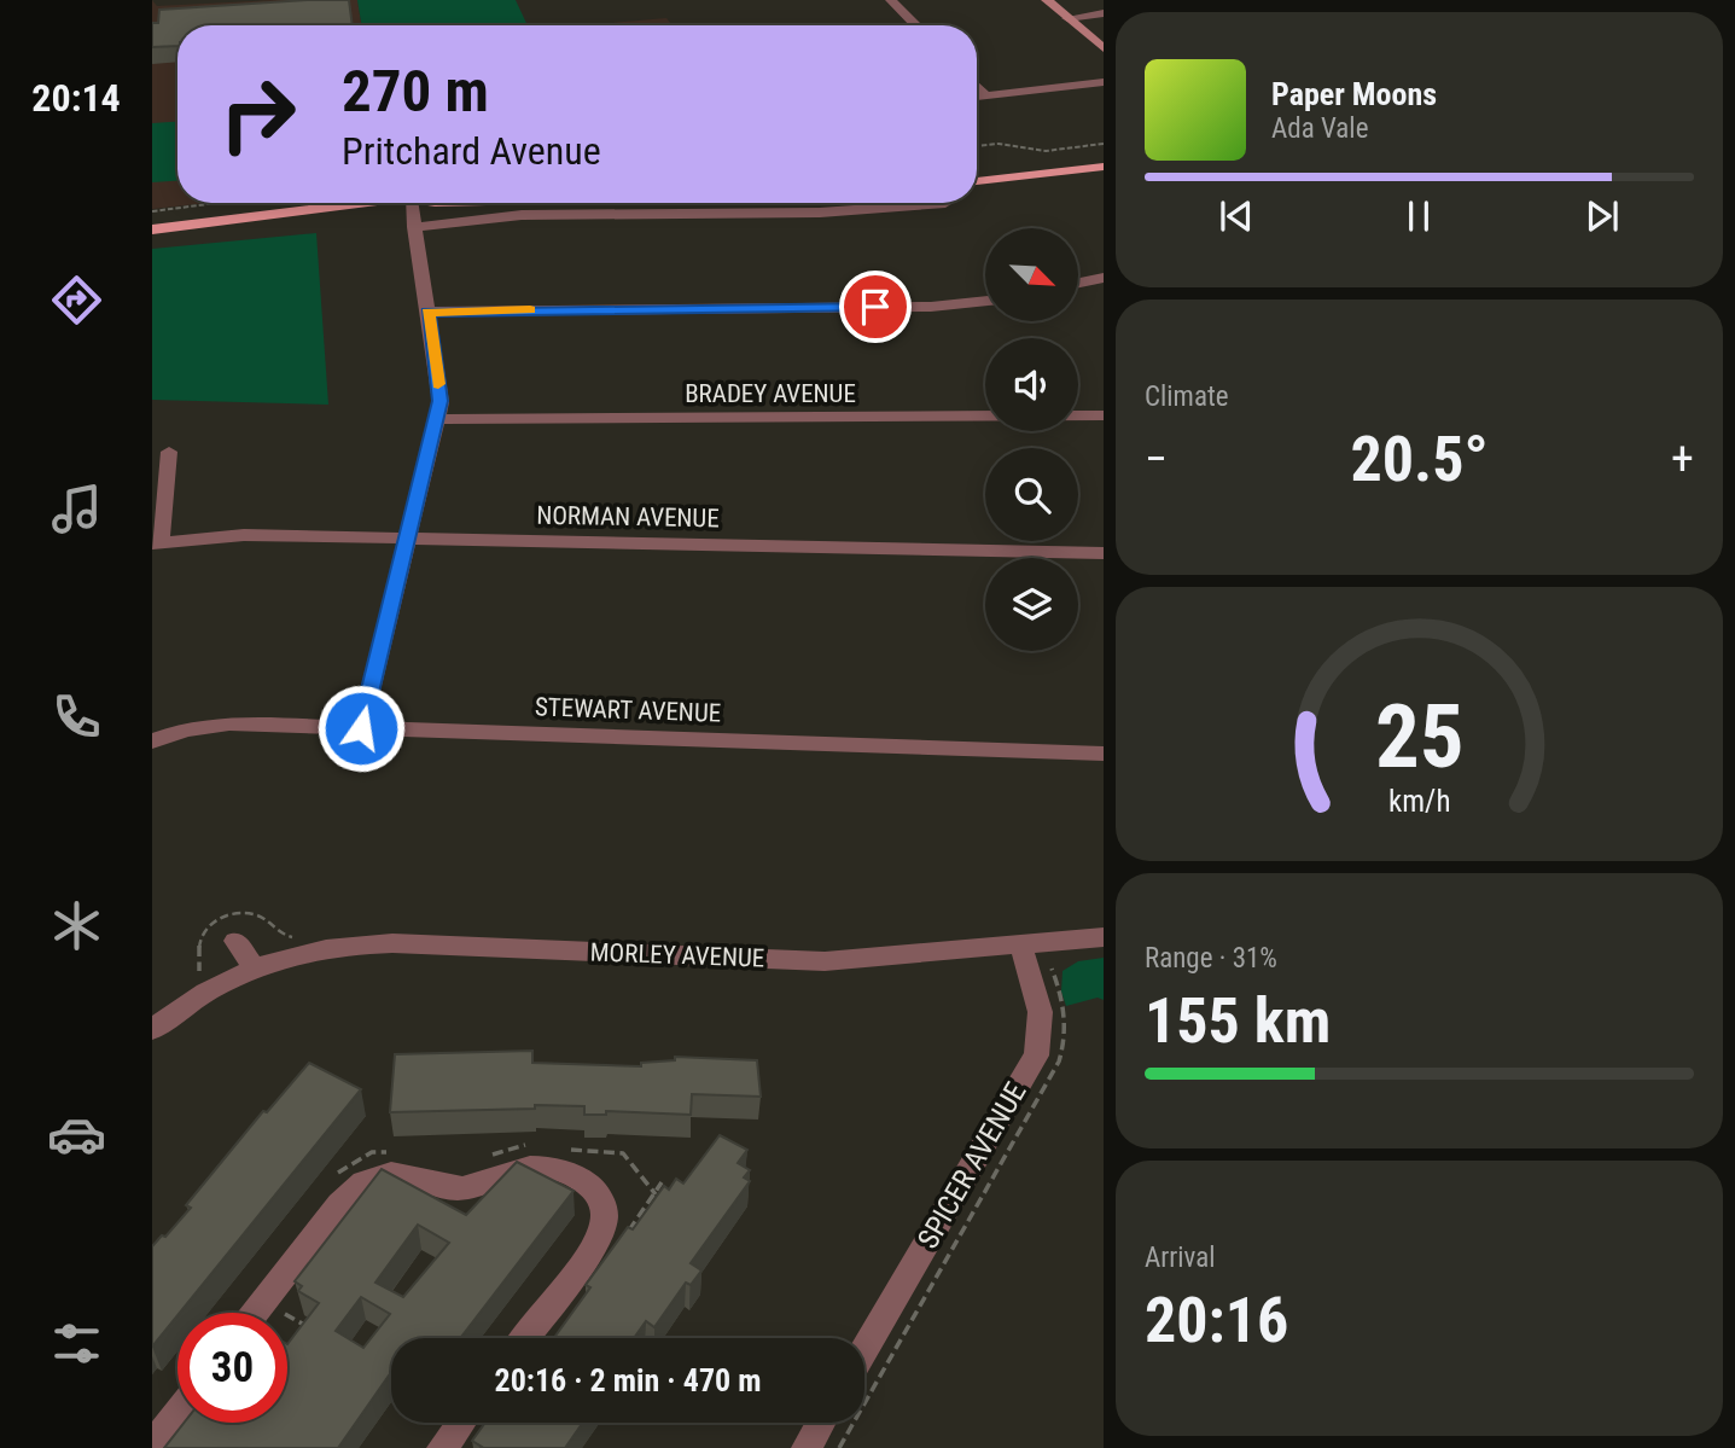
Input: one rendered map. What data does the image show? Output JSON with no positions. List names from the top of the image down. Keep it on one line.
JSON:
{"streets":{"street":["BRADEY AVENUE","NORMAN AVENUE","STEWART AVENUE","MORLEY AVENUE","SPICER AVENUE"]},"crossings":[["MORLEY AVENUE","SPICER AVENUE"]],"north":"bottom right","page":{"tabs":"20:14","turn":["270 m","Pritchard Avenue"],"song":["Paper Moons","Ada Vale"],"tile":["Climate",["Range · 31%","155 km"],["Arrival","20:16"]],"heat":["−","20.5°","+"],"limit":"30","trip":"20:16 · 2 min · 470 m","gauge":["25","km/h"]}}
